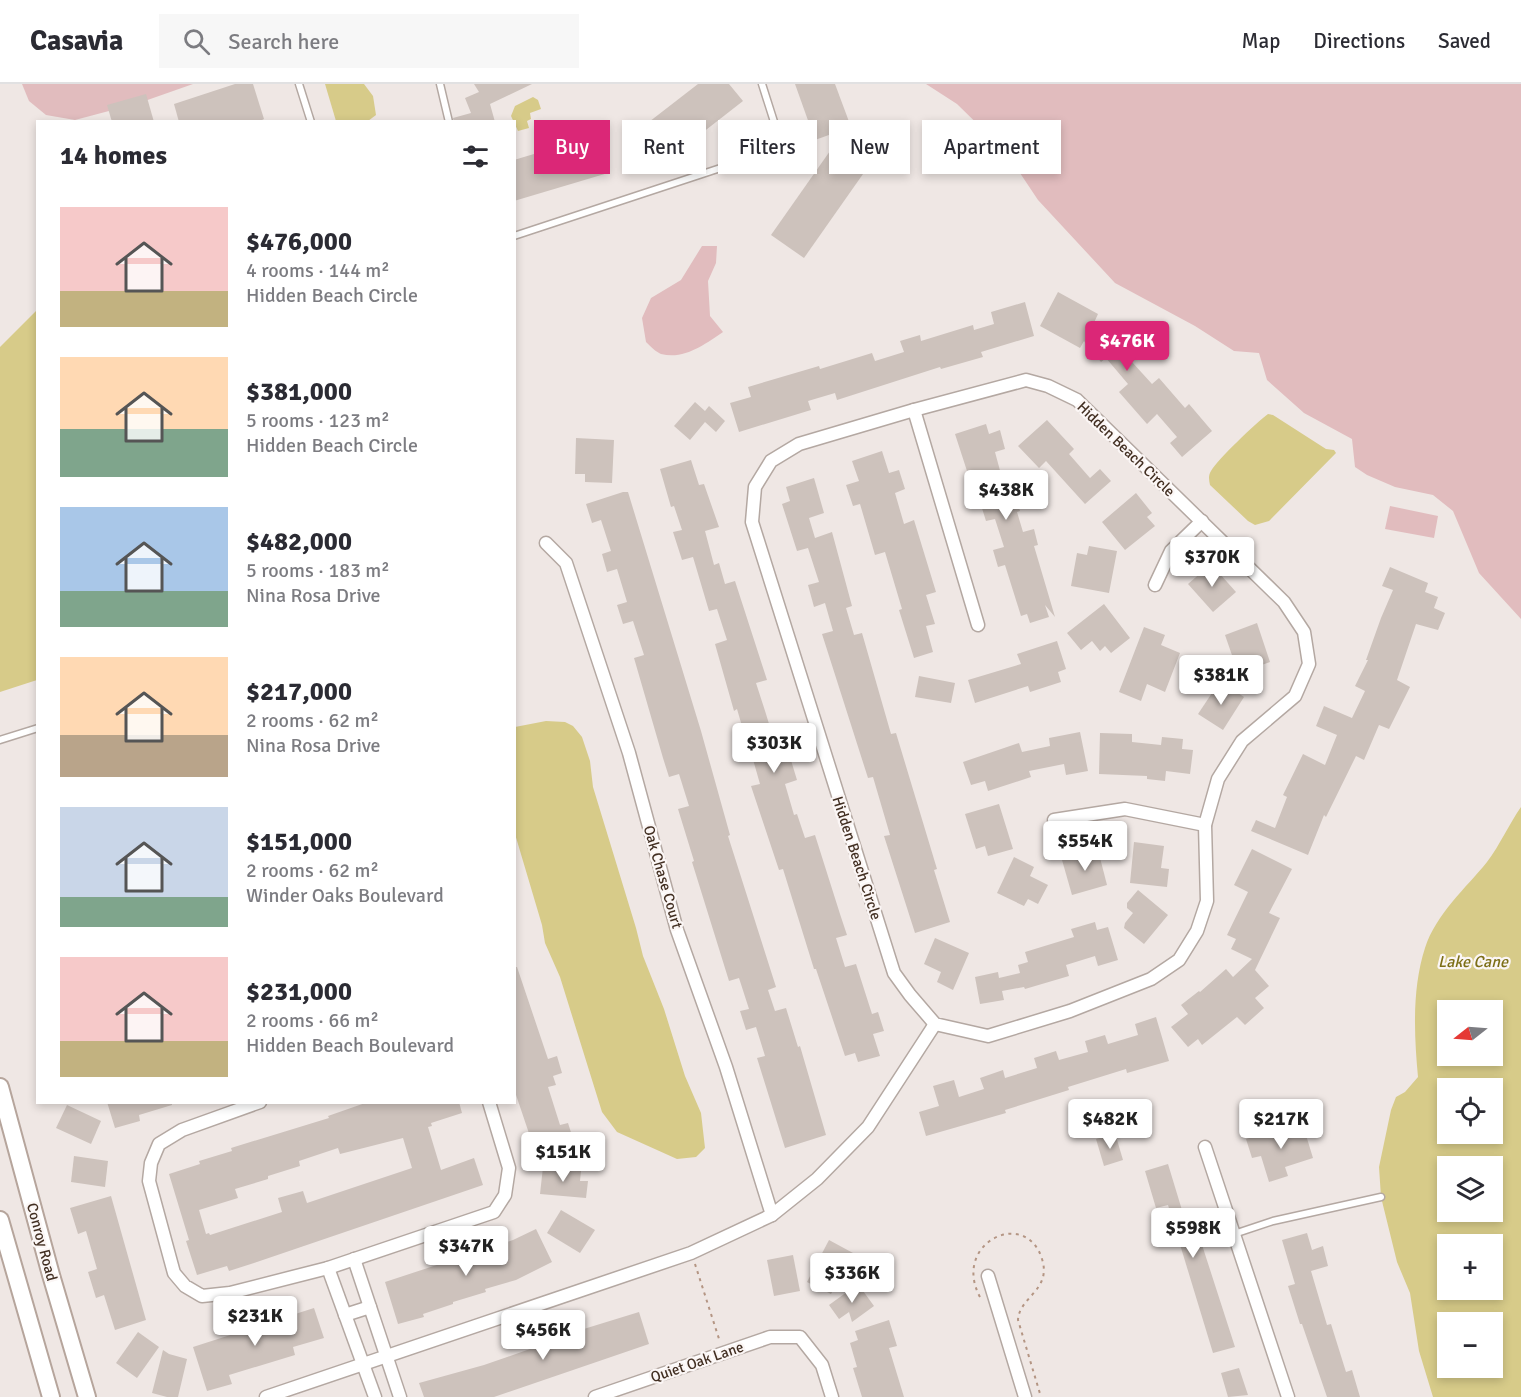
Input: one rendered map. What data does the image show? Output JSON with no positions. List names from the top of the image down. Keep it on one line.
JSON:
{"streets":{"main road":["Conroy Road"],"street":["Hidden Beach Circle","Oak Chase Court","Quiet Oak Lane"]},"water":["Lake Cane"],"north":"left","page":{"header":"Casavia","search":"Search here","nav":["Map","Directions","Saved"],"chip":["Buy","Rent","Filters","New","Apartment"],"heading":"14 homes","list":[{"name":"$476,000","note":"4 rooms · 144 m² · Hidden Beach Circle"},{"name":"$381,000","note":"5 rooms · 123 m² · Hidden Beach Circle"},{"name":"$482,000","note":"5 rooms · 183 m² · Nina Rosa Drive"},{"name":"$217,000","note":"2 rooms · 62 m² · Nina Rosa Drive"},{"name":"$151,000","note":"2 rooms · 62 m² · Winder Oaks Boulevard"},{"name":"$231,000","note":"2 rooms · 66 m² · Hidden Beach Boulevard"}],"price":["$476K","$438K","$370K","$381K","$303K","$554K","$482K","$217K","$151K","$598K","$347K","$336K","$231K","$456K"],"map_buttons":["+","−"]}}
